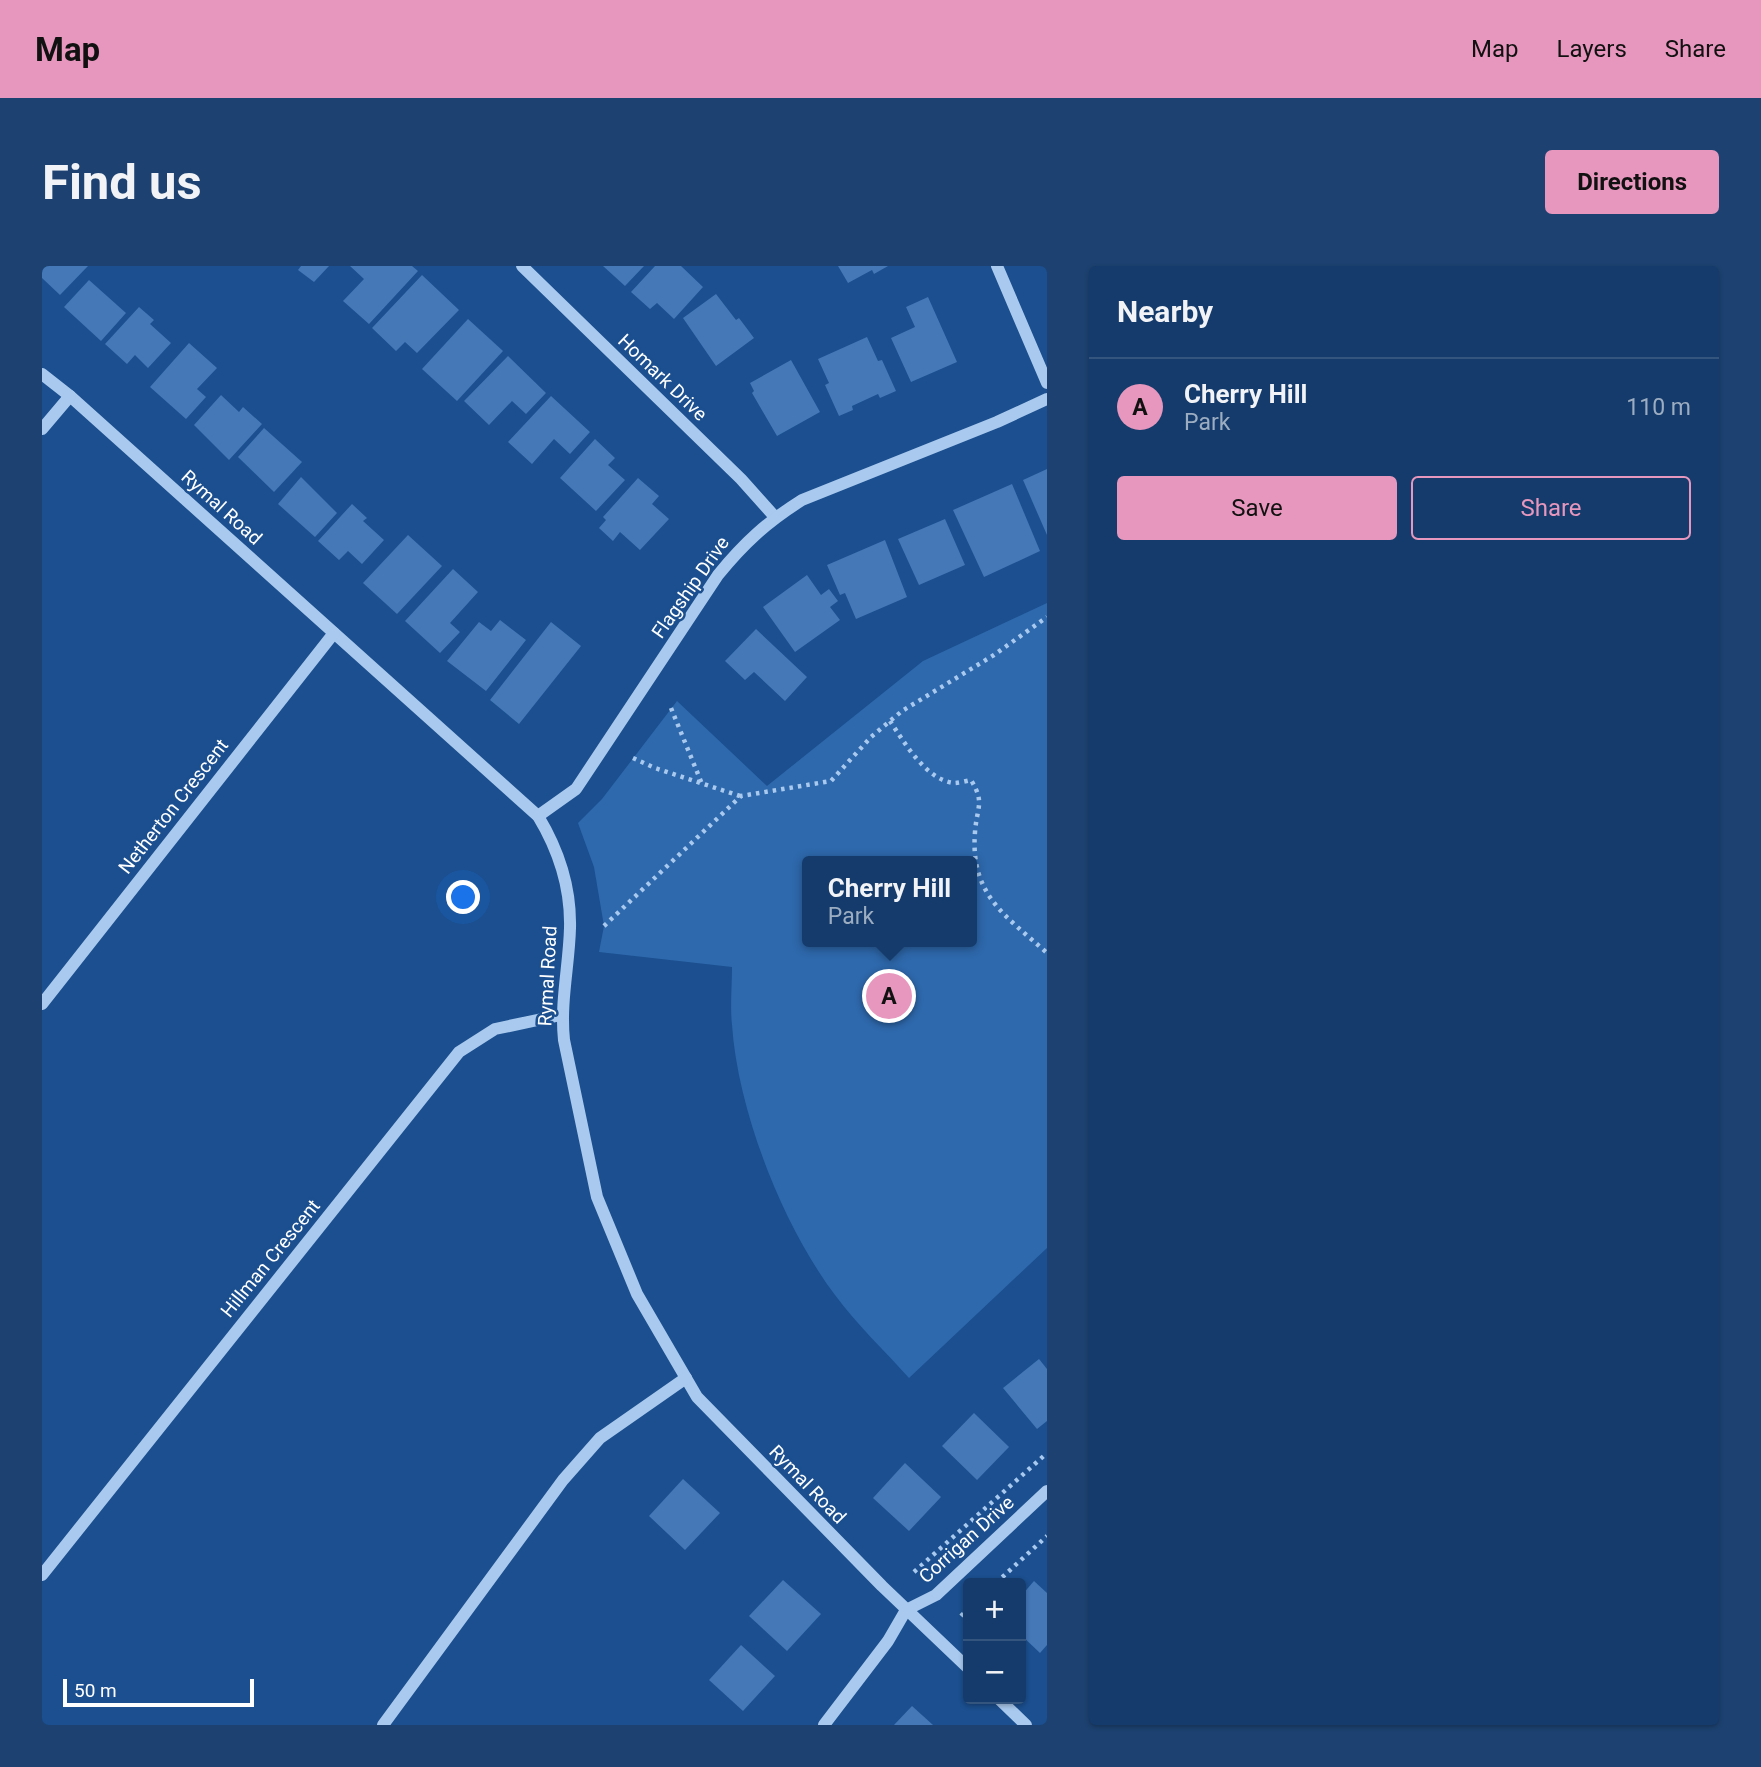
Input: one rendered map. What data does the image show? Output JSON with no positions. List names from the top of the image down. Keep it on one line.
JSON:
{"streets":{"street":["Homark Drive","Rymal Road","Flagship Drive","Netherton Crescent","Hillman Crescent","Corrigan Drive"]},"crossings":[["Homark Drive","Flagship Drive"],["Rymal Road","Flagship Drive"],["Rymal Road","Netherton Crescent"],["Rymal Road","Hillman Crescent"],["Rymal Road","Corrigan Drive"]],"scale_bar":"50 m","page":{"header":"Map","nav":["Map","Layers","Share"],"buttons":["Directions",["Save","Share"]],"title":"Find us","heading":"Nearby","list":[{"mark":"A","name":"Cherry Hill","note":"Park","value":"110 m"}],"popup":["Cherry Hill","Park"],"pins":"A","map_buttons":["+","−"],"scale":"50 m"}}
